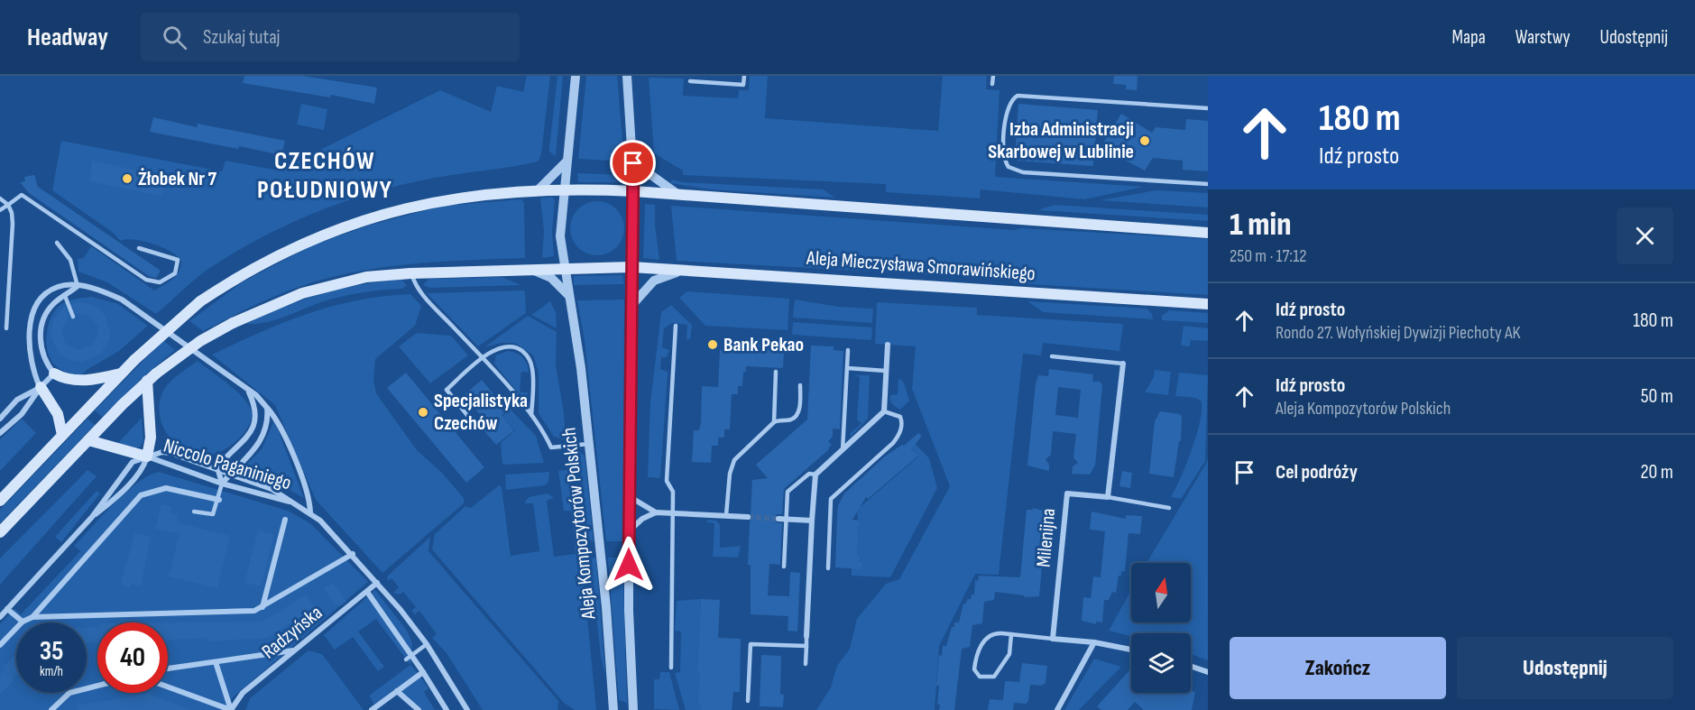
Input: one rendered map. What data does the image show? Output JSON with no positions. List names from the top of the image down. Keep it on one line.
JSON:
{"streets":{"main road":["Aleja Mieczysława Smorawińskiego"],"street":["Niccolo Paganiniego","Aleja Kompozytorów Polskich","Milenijna","Radzyńska"]},"crossings":[["Aleja Mieczysława Smorawińskiego","Aleja Kompozytorów Polskich"],["Niccolo Paganiniego","Radzyńska"]],"districts":["CZECHÓW POŁUDNIOWY"],"places":["Izba Administracji Skarbowej w Lublinie","Żłobek Nr 7","Bank Pekao","Specjalistyka Czechów"],"north":"top","page":{"header":"Headway","search":"Szukaj tutaj","nav":["Mapa","Warstwy","Udostępnij"],"turn":["180 m","Idź prosto"],"heading":["1 min","250 m · 17:12"],"list":[{"name":"Idź prosto","note":"Rondo 27. Wołyńskiej Dywizji Piechoty AK","value":"180 m"},{"name":"Idź prosto","note":"Aleja Kompozytorów Polskich","value":"50 m"},{"name":"Cel podróży","value":"20 m"}],"speed":"35 km/h","limit":"40","buttons":["Zakończ","Udostępnij"]}}
